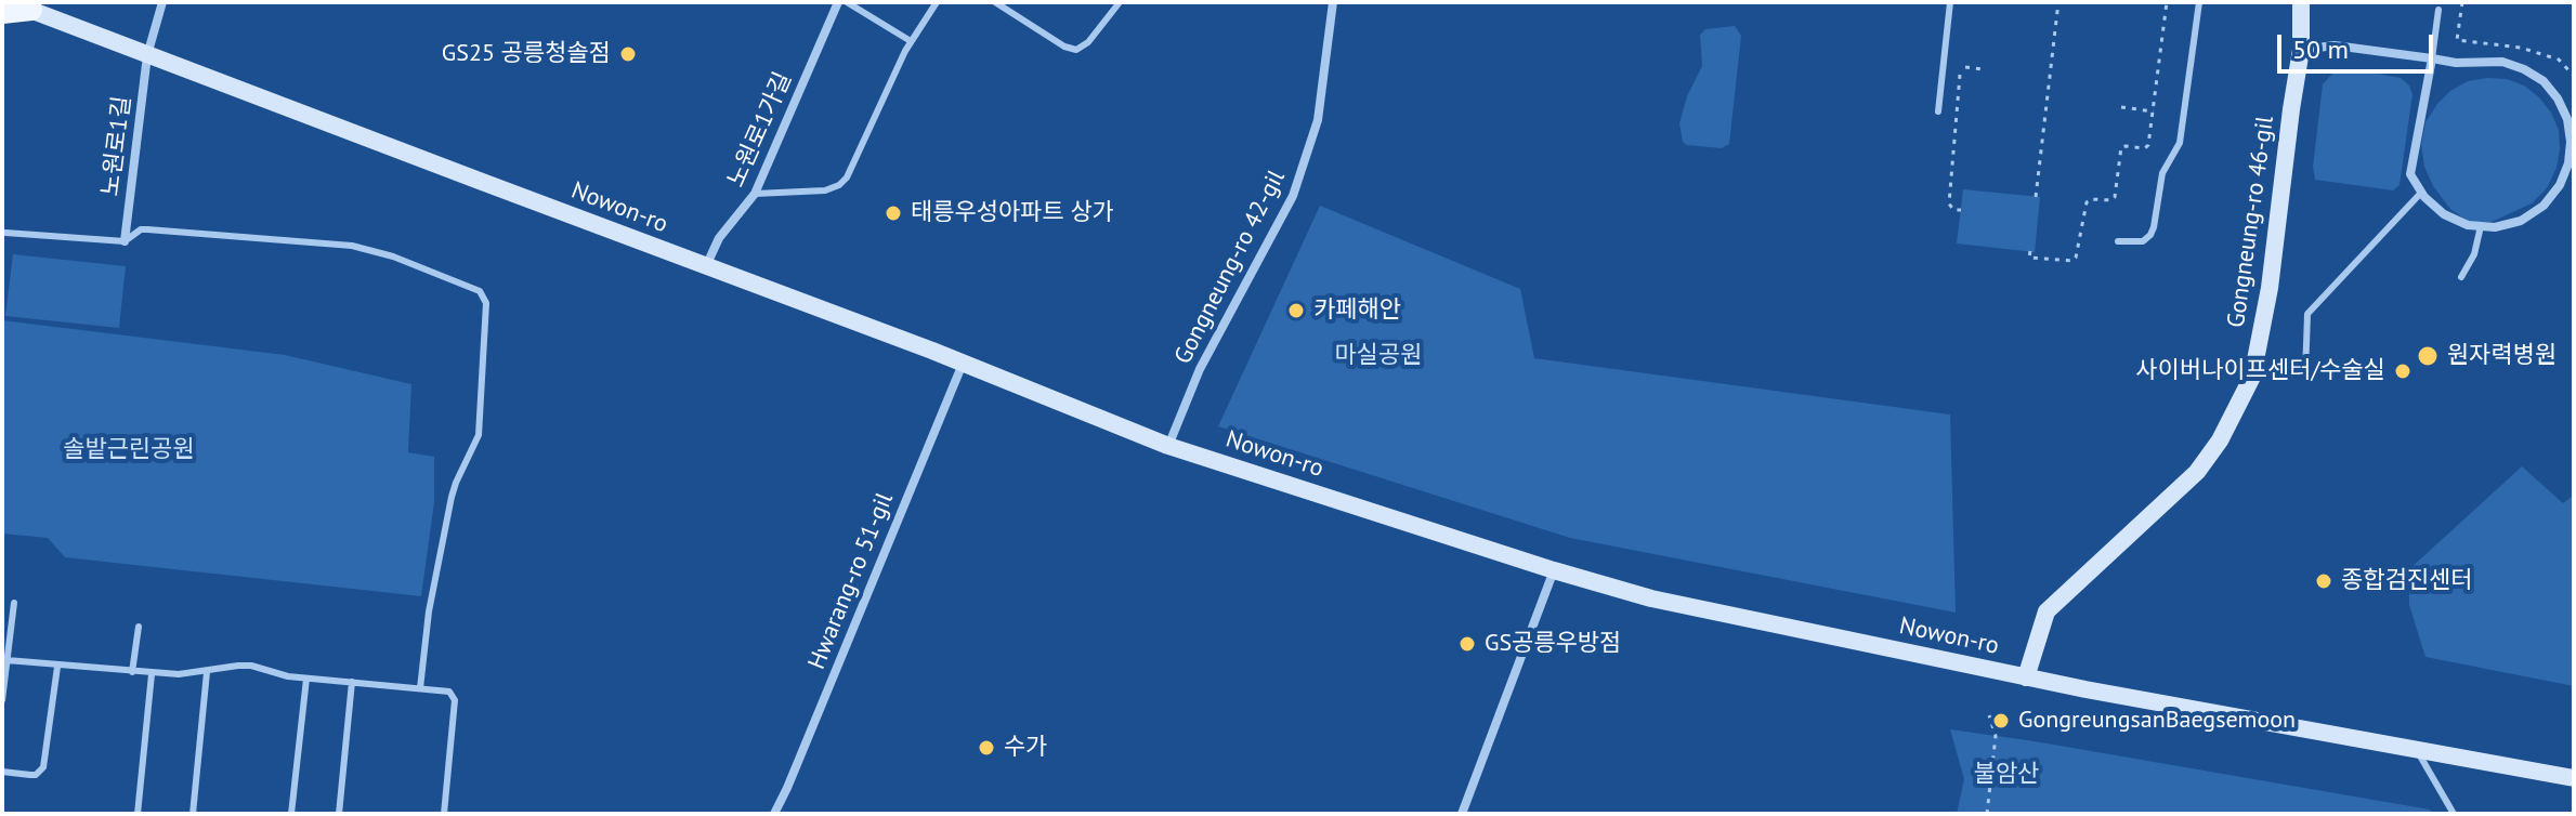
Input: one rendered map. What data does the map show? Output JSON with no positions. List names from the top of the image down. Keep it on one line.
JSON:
{"streets":{"main road":["Nowon-ro","Gongneung-ro 46-gil"],"street":["노원로1가길","노원로1길","Gongneung-ro 42-gil","Hwarang-ro 51-gil"]},"crossings":[["노원로1가길","Nowon-ro"],["노원로1길","Nowon-ro"],["Nowon-ro","Gongneung-ro 46-gil"],["Nowon-ro","Gongneung-ro 42-gil"],["Nowon-ro","Hwarang-ro 51-gil"]],"parks":["마실공원","솔밭근린공원","불암산"],"places":["GS25 공릉청솔점","태릉우성아파트 상가","카페해안","원자력병원","사이버나이프센터/수술실","종합검진센터","GS공릉우방점","GongreungsanBaegsemoon","수가"],"scale_bar":"50 m"}
